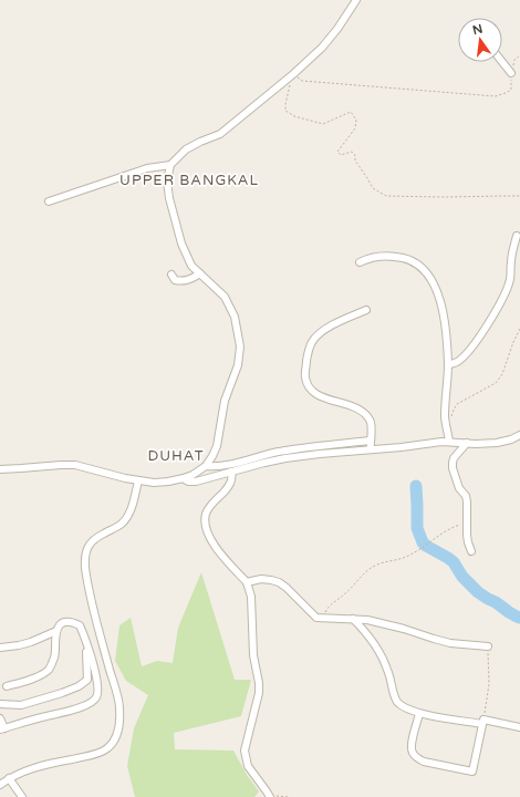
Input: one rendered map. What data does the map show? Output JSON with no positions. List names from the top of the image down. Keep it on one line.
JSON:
{"districts":["UPPER BANGKAL","DUHAT"],"north":"top"}
